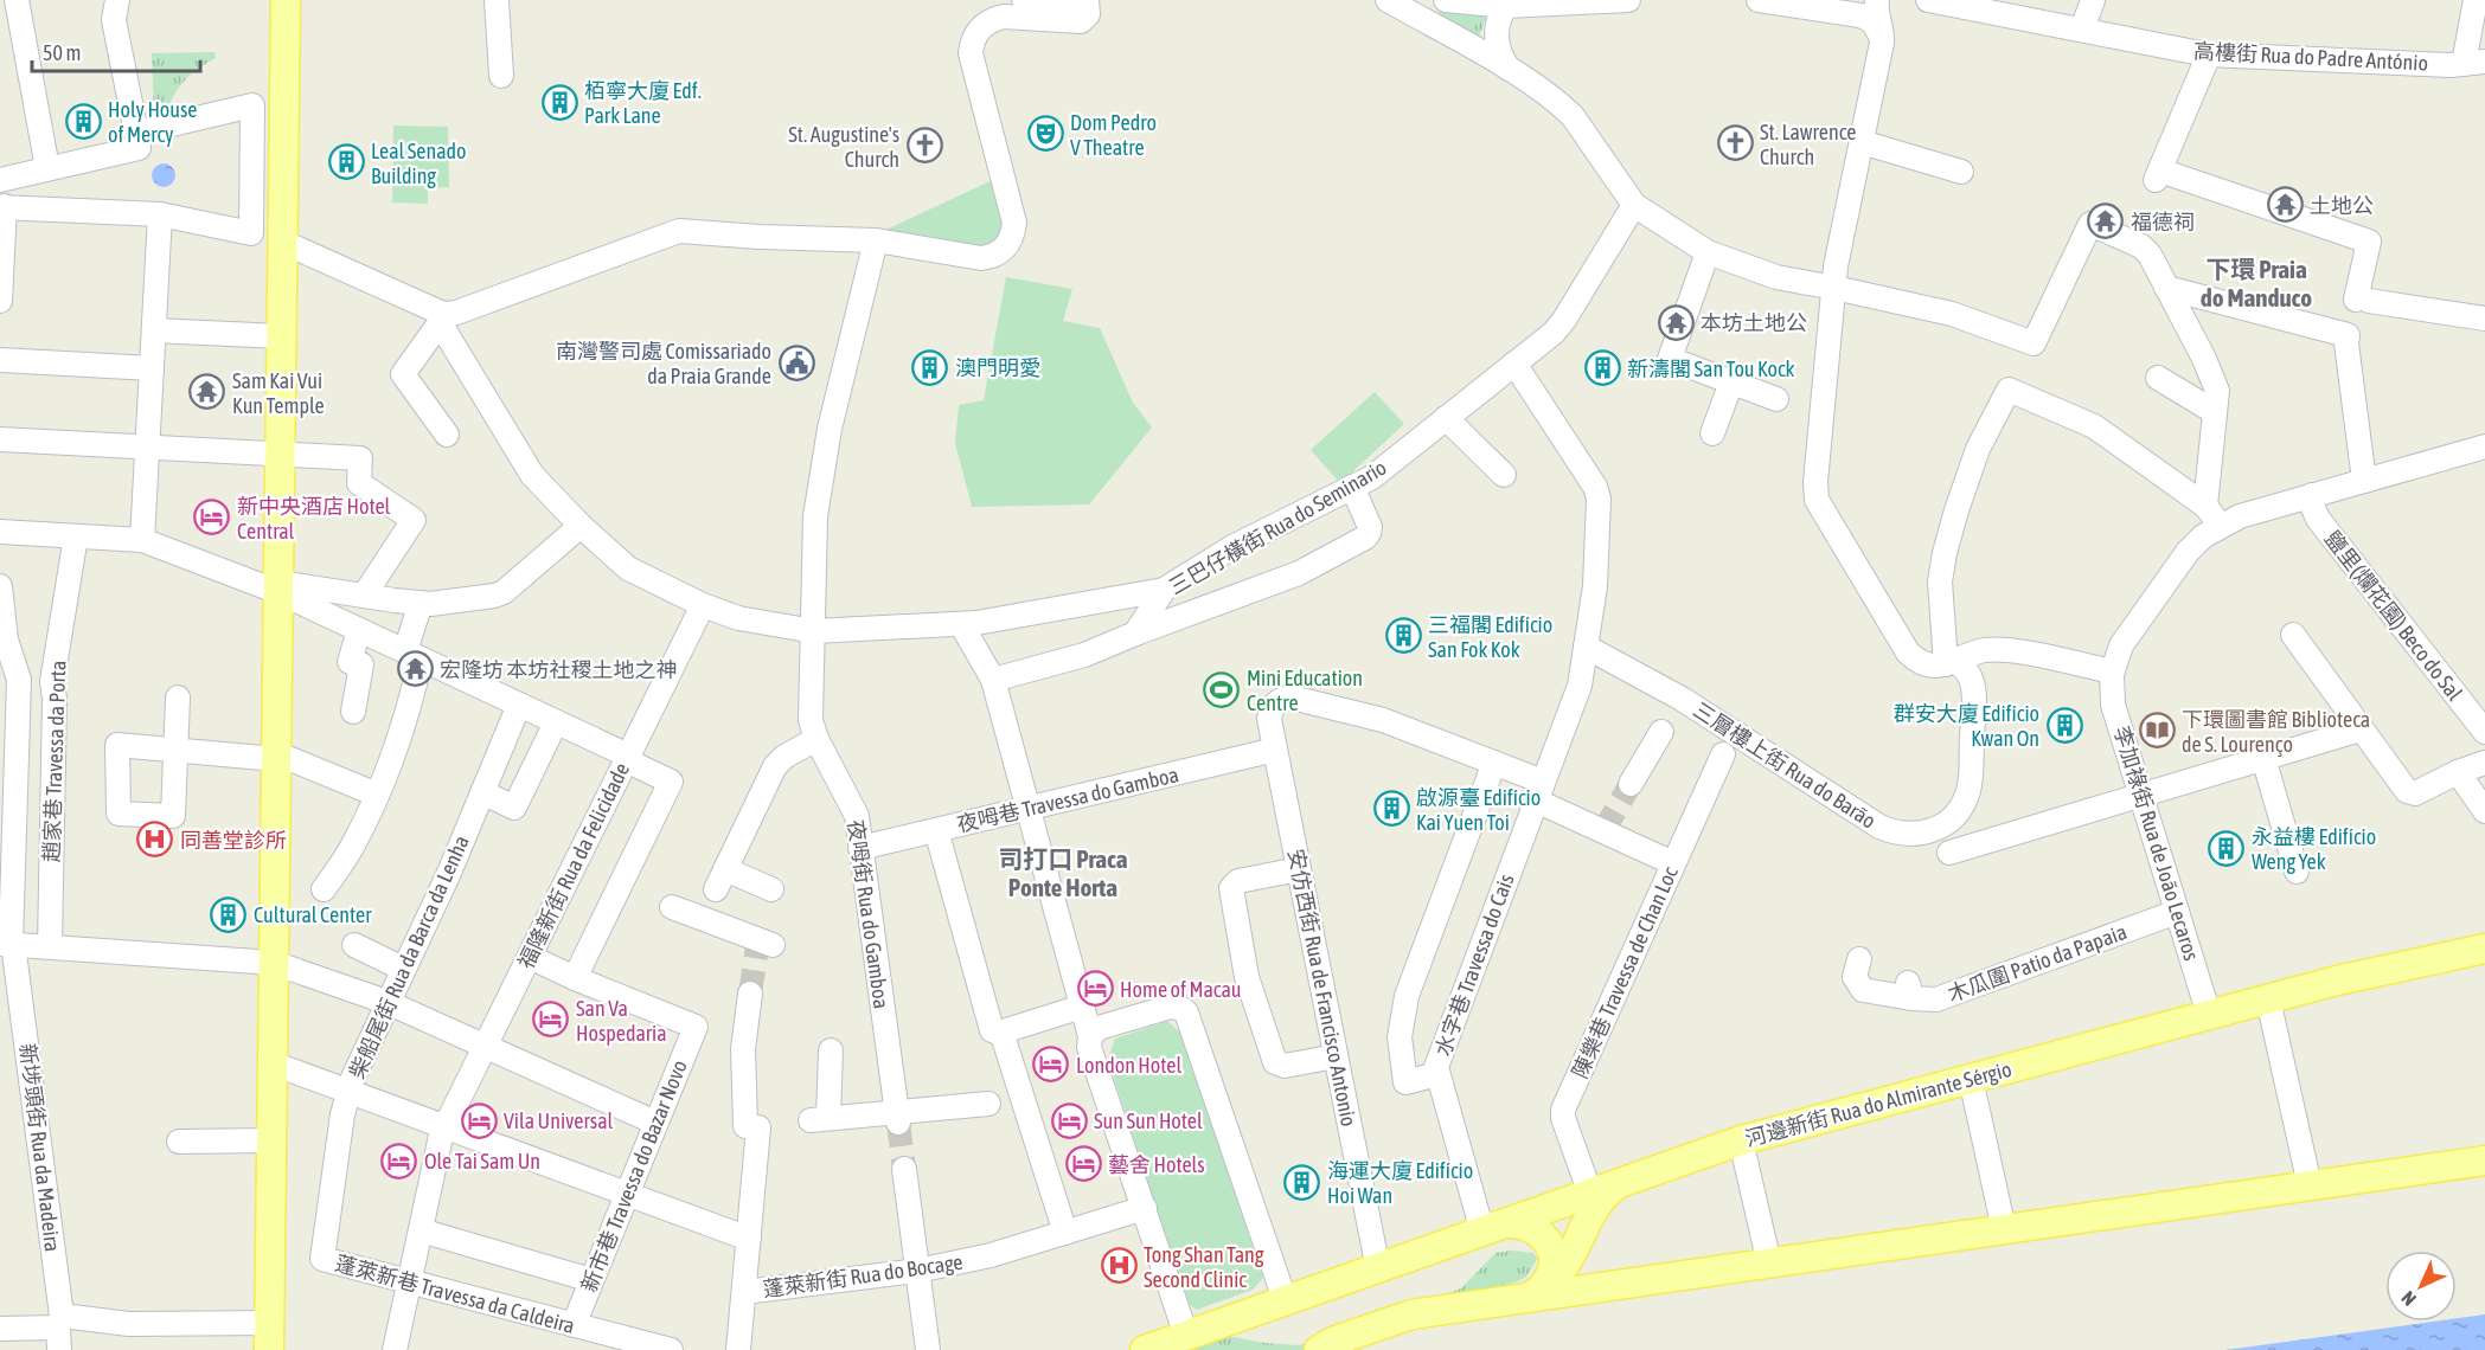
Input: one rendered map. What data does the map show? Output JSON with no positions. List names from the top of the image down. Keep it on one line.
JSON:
{"streets":{"main road":["河邊新街 Rua do Almirante Sérgio"],"street":["高樓街 Rua do Padre António","三巴仔橫街 Rua do Seminario","鹽里(爛花園) Beco do Sal","趙家巷 Travessa da Porta","三層樓上街 Rua do Barão","夜呣巷 Travessa do Gamboa","李加祿街 Rua de João Lecaros","福隆新街 Rua da Felicidade","夜呣街 Rua do Gamboa","柴船尾街 Rua da Barca da Lenha","木瓜圍 Patio da Papaia","水字巷 Travessa do Cais","陳樂巷 Travessa de Chan Loc","安仿西街 Rua de Francisco Antonio","新埗頭街 Rua da Madeira","新市巷 Travessa do Bazar Novo","蓬萊新街 Rua do Bocage","蓬萊新巷 Travessa da Caldeira"]},"crossings":[["三巴仔橫街 Rua do Seminario","水字巷 Travessa do Cais"],["三層樓上街 Rua do Barão","水字巷 Travessa do Cais"],["夜呣巷 Travessa do Gamboa","夜呣街 Rua do Gamboa"],["夜呣巷 Travessa do Gamboa","安仿西街 Rua de Francisco Antonio"],["李加祿街 Rua de João Lecaros","木瓜圍 Patio da Papaia"],["李加祿街 Rua de João Lecaros","河邊新街 Rua do Almirante Sérgio"],["福隆新街 Rua da Felicidade","蓬萊新巷 Travessa da Caldeira"],["柴船尾街 Rua da Barca da Lenha","蓬萊新巷 Travessa da Caldeira"],["水字巷 Travessa do Cais","河邊新街 Rua do Almirante Sérgio"],["陳樂巷 Travessa de Chan Loc","河邊新街 Rua do Almirante Sérgio"],["安仿西街 Rua de Francisco Antonio","河邊新街 Rua do Almirante Sérgio"],["新市巷 Travessa do Bazar Novo","蓬萊新巷 Travessa da Caldeira"]],"districts":["下環 Praia do Manduco","司打口 Praca Ponte Horta"],"places":{"building":["栢寧大廈 Edf. Park Lane","Holy House of Mercy","Leal Senado Building","澳門明愛","新濤閣 San Tou Kock","三福閣 Edifício San Fok Kok","群安大廈 Edifício Kwan On","啟源臺 Edifício Kai Yuen Toi","永益樓 Edifício Weng Yek","Cultural Center","海運大廈 Edifício Hoi Wan"],"theatre":["Dom Pedro V Theatre"],"church":["St. Lawrence Church","St. Augustine's Church"],"temple":["土地公","福德祠","本坊土地公","Sam Kai Vui Kun Temple","宏隆坊 本坊社稷土地之神"],"public building":["南灣警司處 Comissariado da Praia Grande"],"hotel":["新中央酒店 Hotel Central","Home of Macau","San Va Hospedaria","London Hotel","Vila Universal","Sun Sun Hotel","Ole Tai Sam Un","藝舍 Hotels"],"sports":["Mini Education Centre"],"library":["下環圖書館 Biblioteca de S. Lourenço"],"hospital":["同善堂診所","Tong Shan Tang Second Clinic"]},"scale_bar":"50 m","north":"bottom left"}
